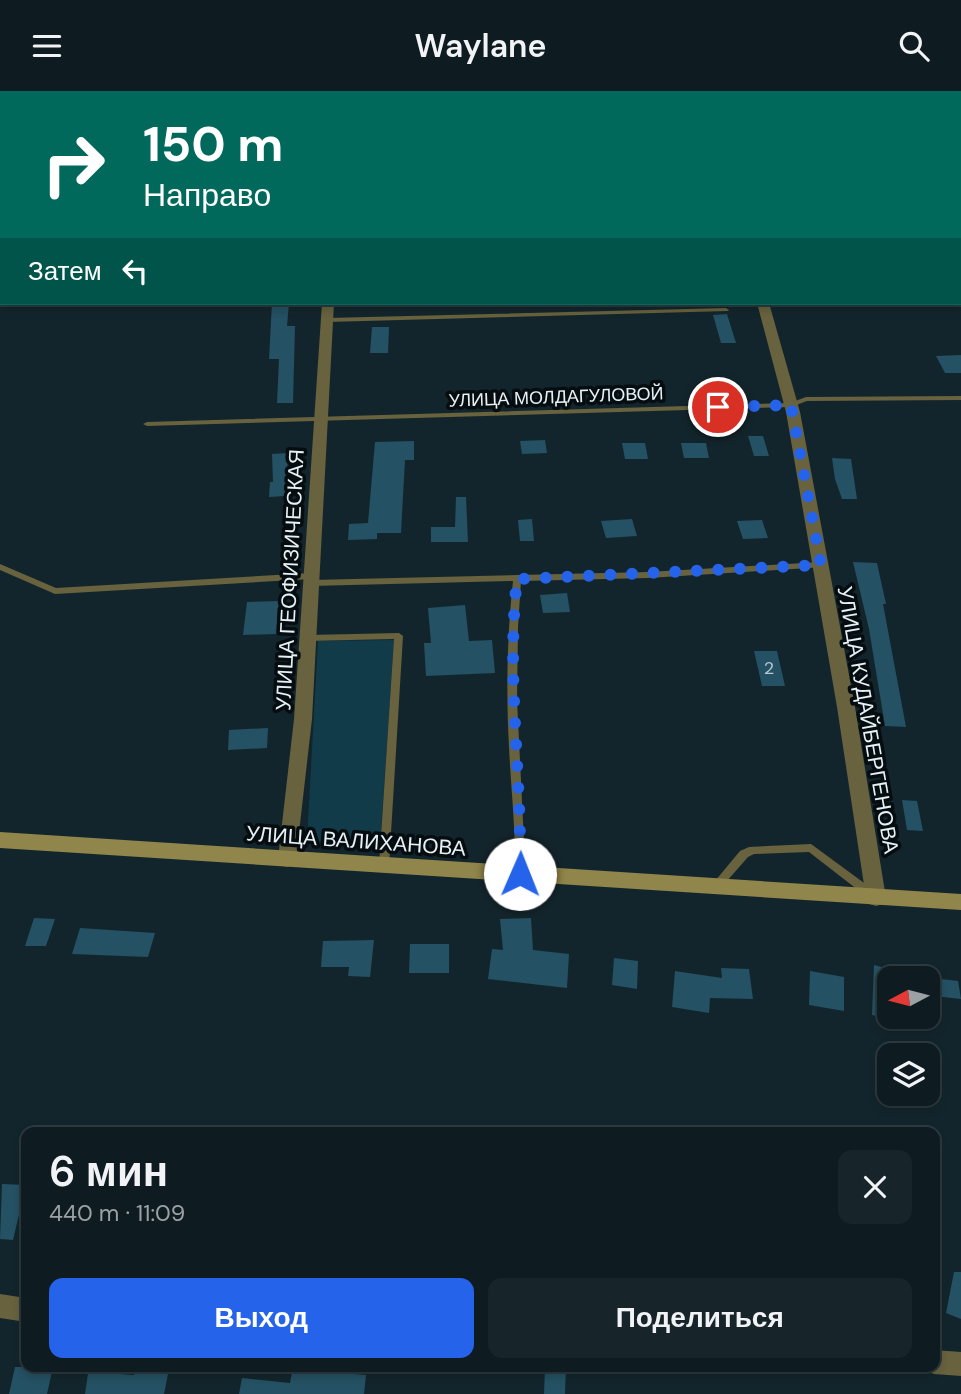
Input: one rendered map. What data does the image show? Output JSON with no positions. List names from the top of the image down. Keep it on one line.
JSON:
{"streets":{"main road":["УЛИЦА ВАЛИХАНОВА"],"street":["УЛИЦА ГЕОФИЗИЧЕСКАЯ","УЛИЦА КУДАЙБЕРГЕНОВА"],"lane":["УЛИЦА МОЛДАГУЛОВОЙ"]},"crossings":[["УЛИЦА МОЛДАГУЛОВОЙ","УЛИЦА ГЕОФИЗИЧЕСКАЯ"],["УЛИЦА МОЛДАГУЛОВОЙ","УЛИЦА КУДАЙБЕРГЕНОВА"],["УЛИЦА ГЕОФИЗИЧЕСКАЯ","УЛИЦА ВАЛИХАНОВА"],["УЛИЦА КУДАЙБЕРГЕНОВА","УЛИЦА ВАЛИХАНОВА"]],"house_numbers":["2"],"north":"left","page":{"header":"Waylane","turn":["150 m","Направо"],"then":"Затем","heading":["6 мин","440 m · 11:09"],"buttons":["Выход","Поделиться"]}}
